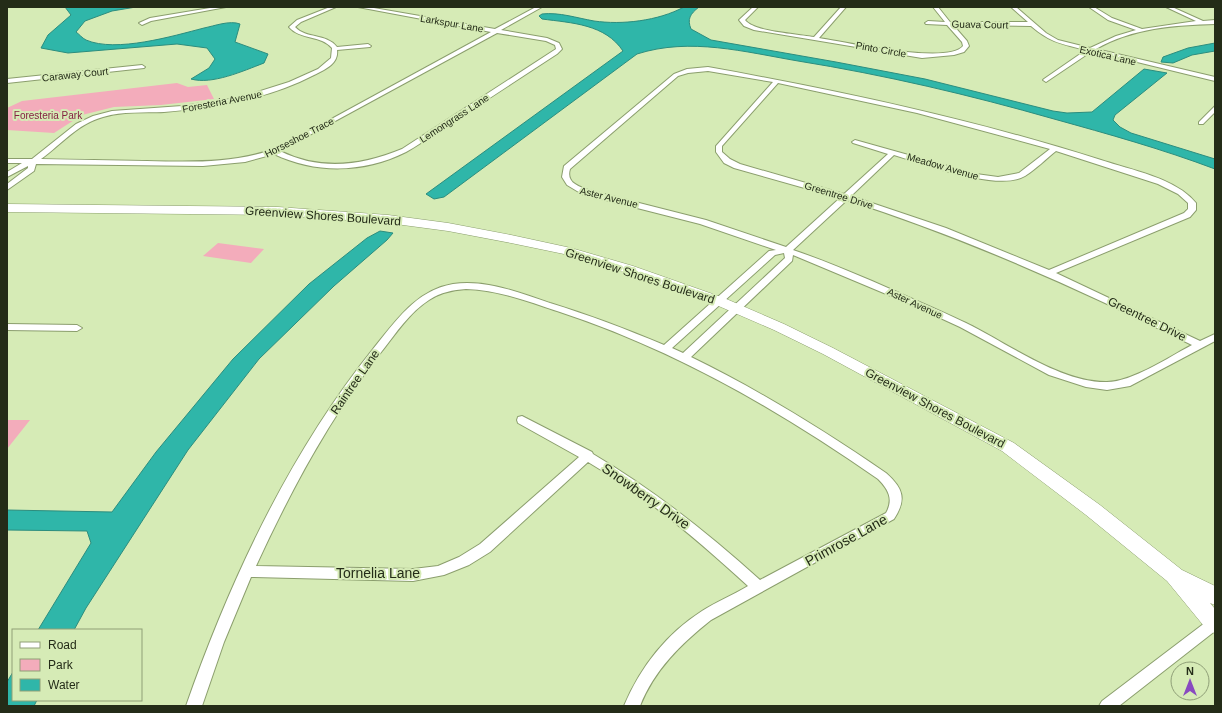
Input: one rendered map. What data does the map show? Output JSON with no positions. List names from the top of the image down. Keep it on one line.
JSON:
{"streets":{"street":["Larkspur Lane","Guava Court","Pinto Circle","Exotica Lane","Caraway Court","Foresteria Avenue","Lemongrass Lane","Horseshoe Trace","Meadow Avenue","Greentree Drive","Aster Avenue","Greenview Shores Boulevard","Raintree Lane","Snowberry Drive","Primrose Lane","Tornelia Lane"]},"crossings":[["Larkspur Lane","Lemongrass Lane"],["Larkspur Lane","Horseshoe Trace"],["Guava Court","Pinto Circle"],["Guava Court","Exotica Lane"],["Foresteria Avenue","Horseshoe Trace"],["Lemongrass Lane","Horseshoe Trace"],["Meadow Avenue","Greentree Drive"],["Meadow Avenue","Aster Avenue"],["Meadow Avenue","Greenview Shores Boulevard"],["Meadow Avenue","Raintree Lane"],["Meadow Avenue","Primrose Lane"],["Greentree Drive","Aster Avenue"],["Raintree Lane","Primrose Lane"],["Raintree Lane","Tornelia Lane"],["Snowberry Drive","Primrose Lane"],["Snowberry Drive","Tornelia Lane"]],"parks":["Foresteria Park"],"legend":["Road","Park","Water"],"north":"top"}
